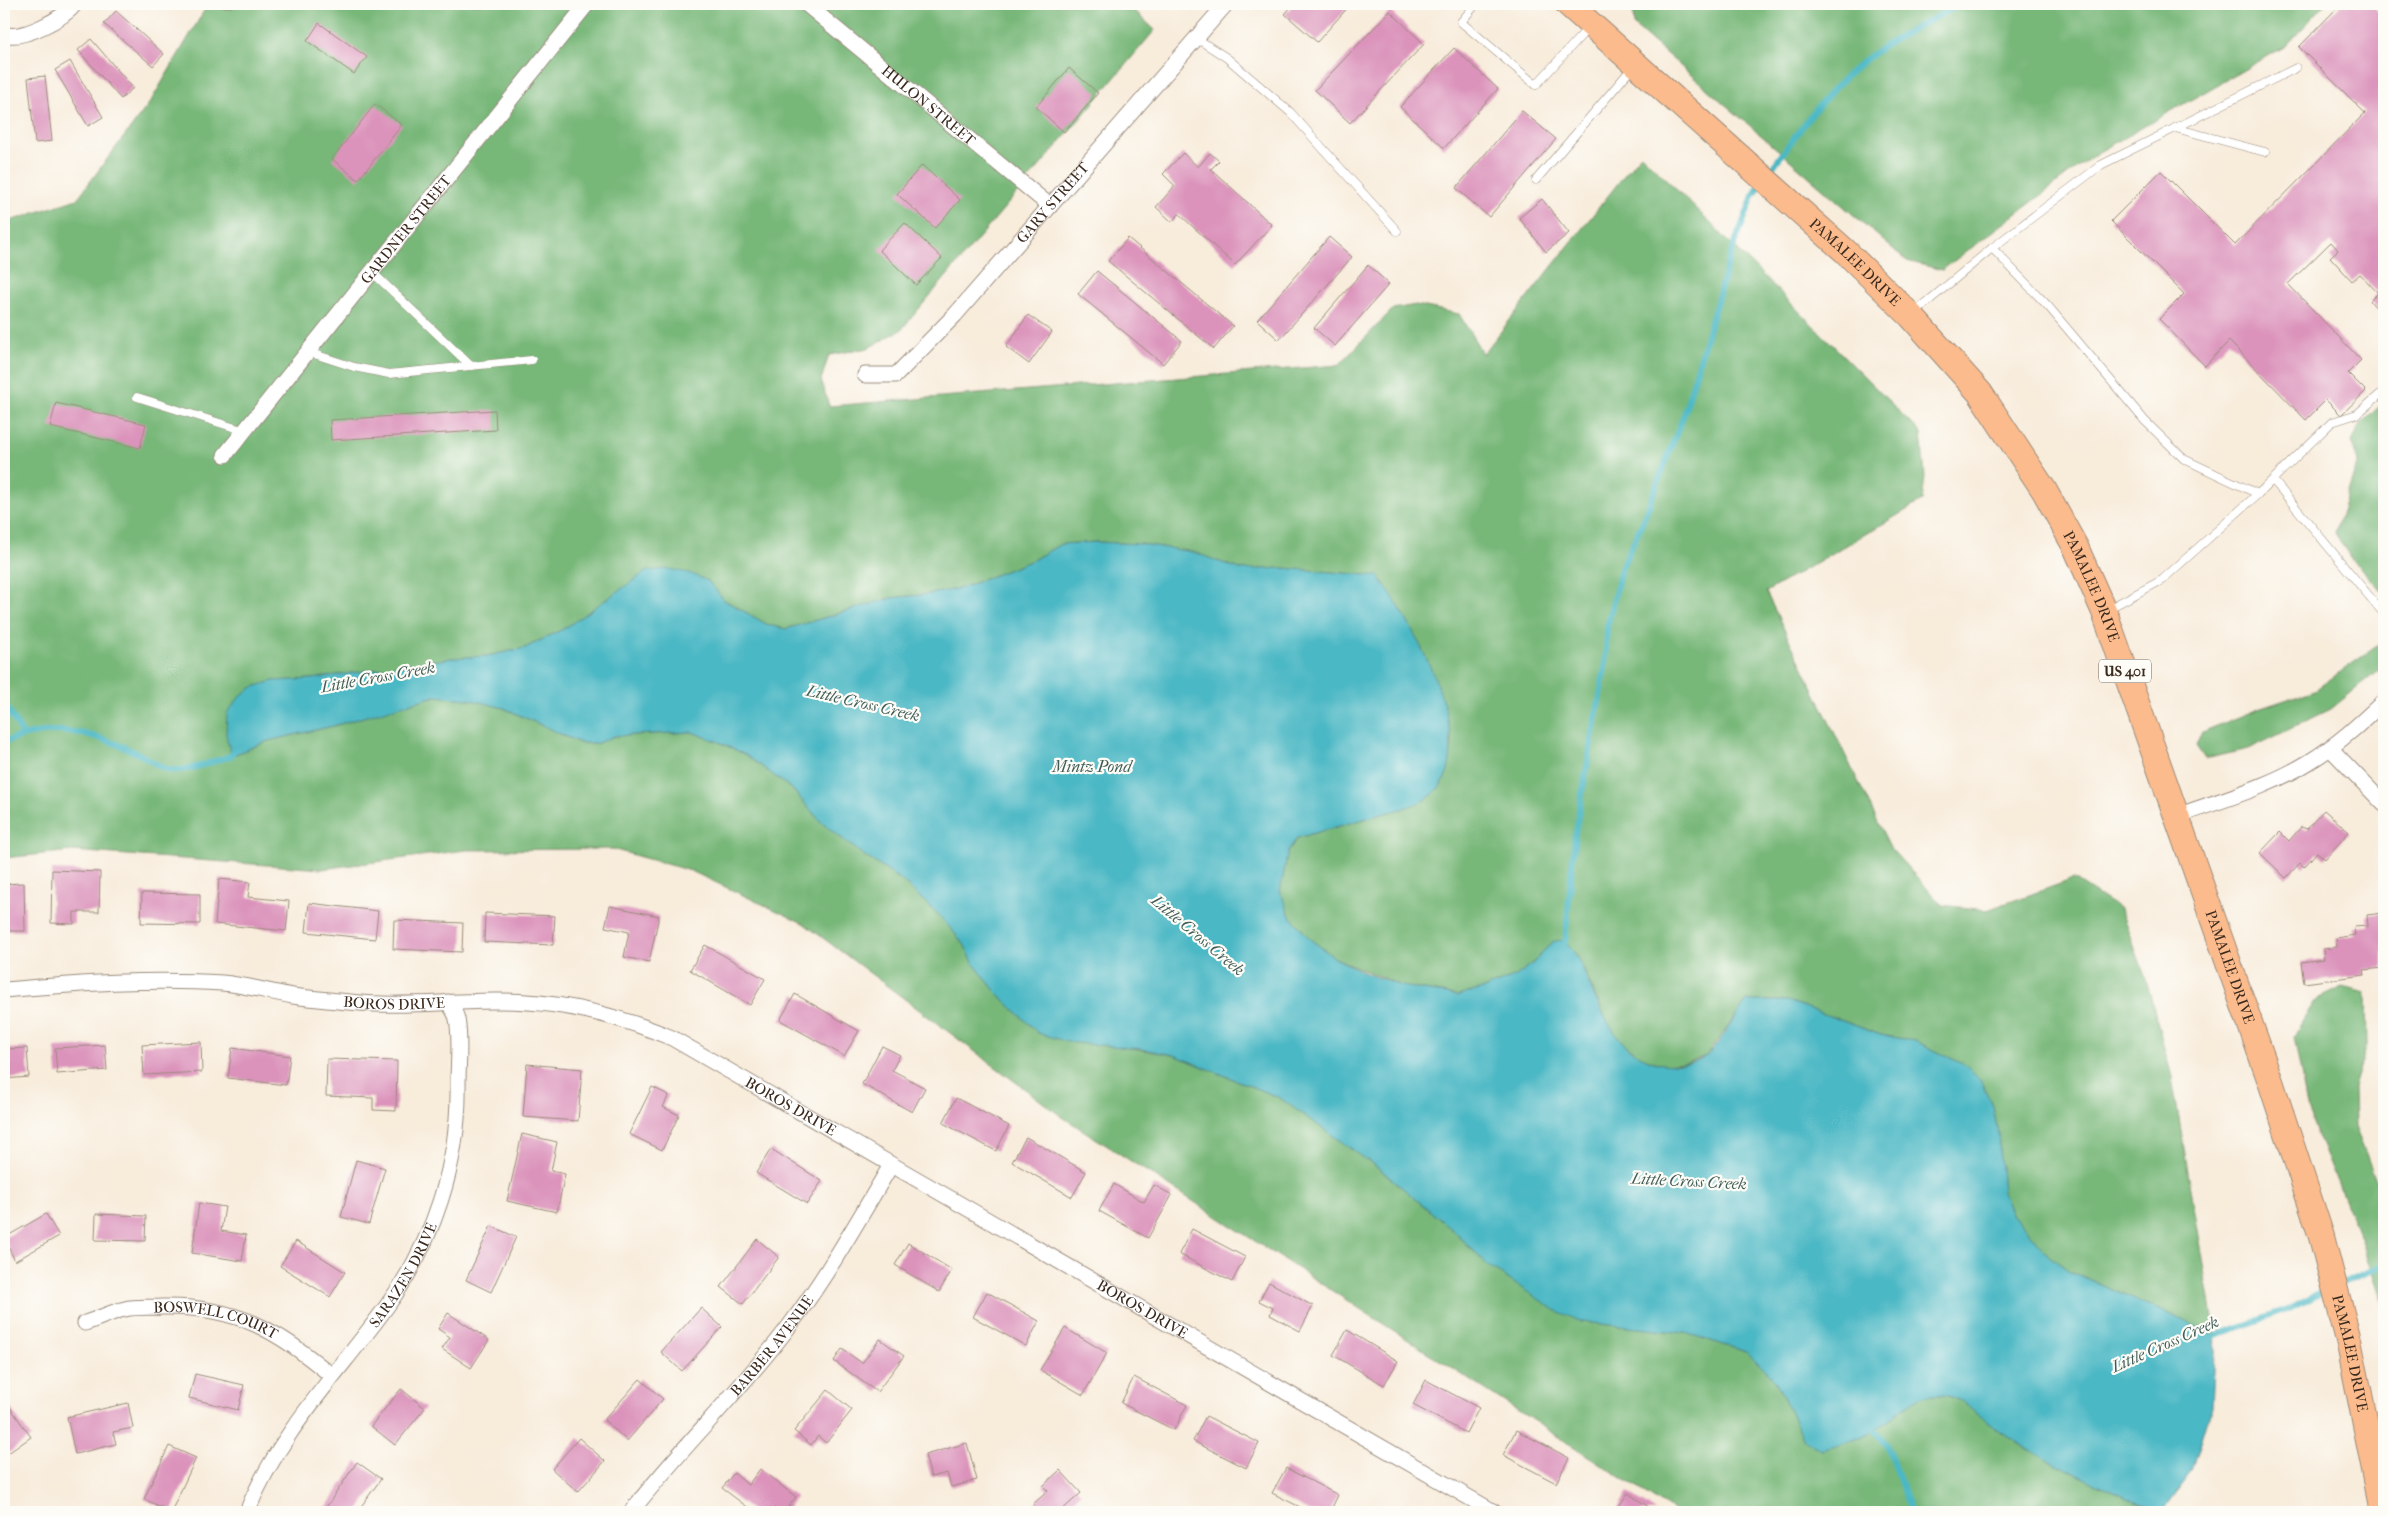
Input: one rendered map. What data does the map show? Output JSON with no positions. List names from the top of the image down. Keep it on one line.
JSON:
{"streets":{"main road":["PAMALEE DRIVE","US 401"],"street":["HULON STREET","GARY STREET","GARDNER STREET","BOROS DRIVE","SARAZEN DRIVE","BOSWELL COURT","BARBER AVENUE"]},"crossings":[["HULON STREET","GARY STREET"],["BOROS DRIVE","SARAZEN DRIVE"],["BOROS DRIVE","BARBER AVENUE"],["SARAZEN DRIVE","BOSWELL COURT"]],"water":["Little Cross Creek","Mintz Pond"]}
